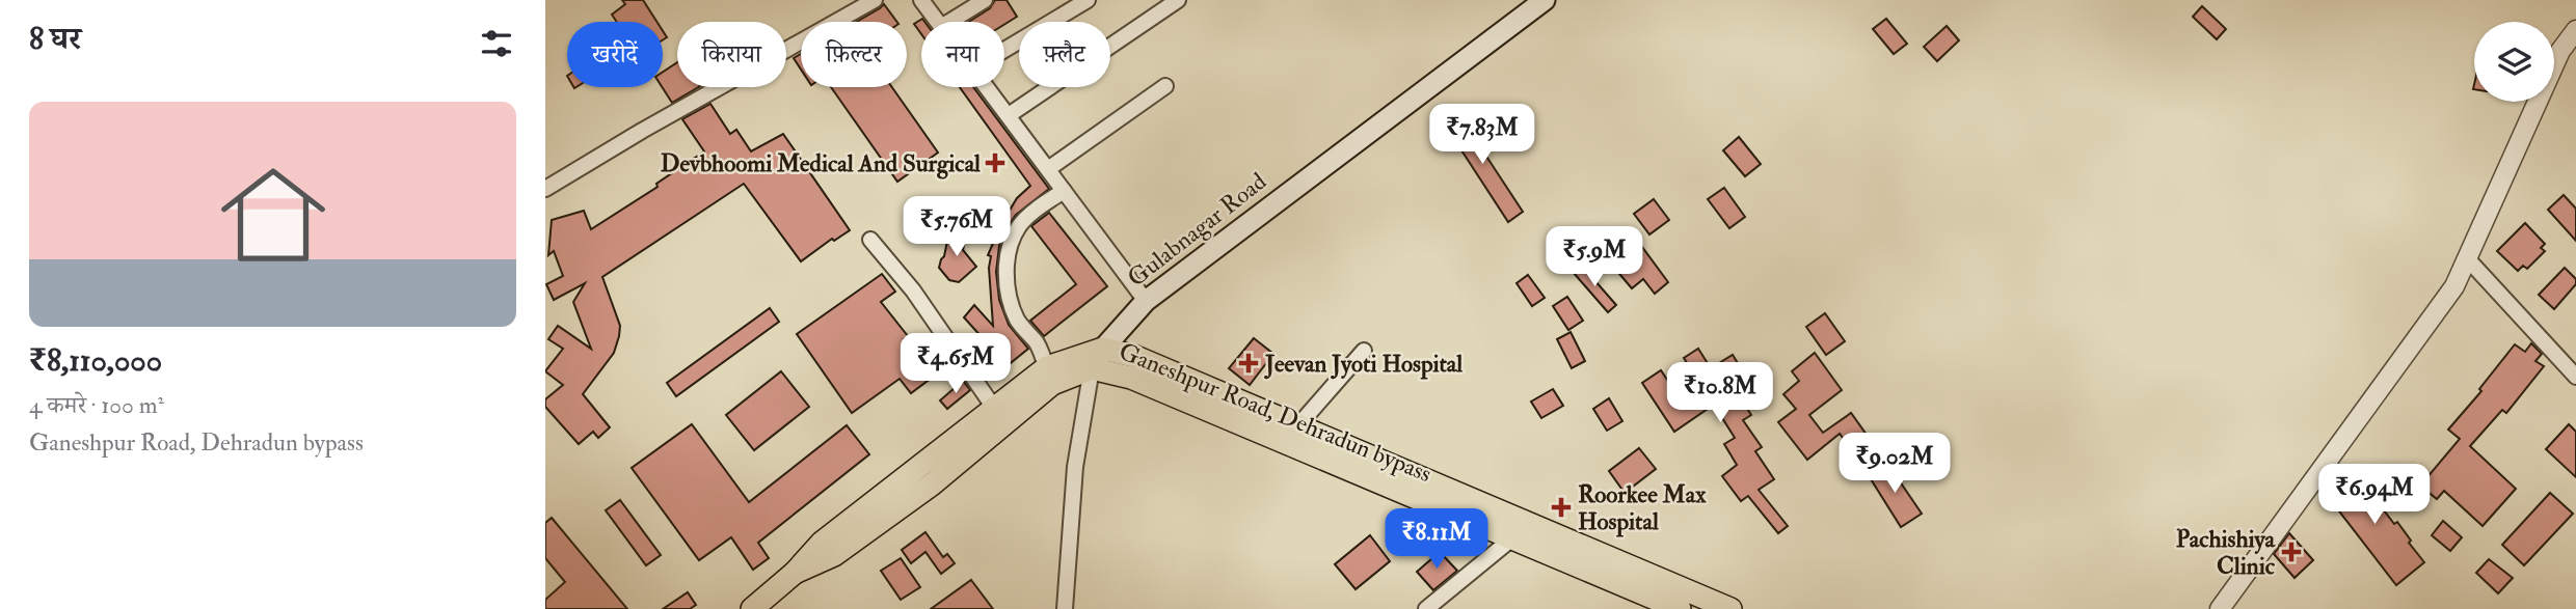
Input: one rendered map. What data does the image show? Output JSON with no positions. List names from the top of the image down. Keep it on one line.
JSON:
{"streets":{"main road":["Gulabnagar Road","Ganeshpur Road, Dehradun bypass"]},"crossings":[["Gulabnagar Road","Ganeshpur Road, Dehradun bypass"]],"places":{"health":["Devbhoomi Medical And Surgical","Jeevan Jyoti Hospital","Roorkee Max Hospital","Pachishiya Clinic"]},"page":{"heading":"8 घर","chip":["खरीदें","किराया","फ़िल्टर","नया","फ़्लैट"],"list":[{"name":"₹8,110,000","note":"4 कमरे · 100 m² · Ganeshpur Road, Dehradun bypass"}],"price":["₹7.83M","₹5.76M","₹5.9M","₹4.65M","₹10.8M","₹9.02M","₹6.94M","₹8.11M"]}}
